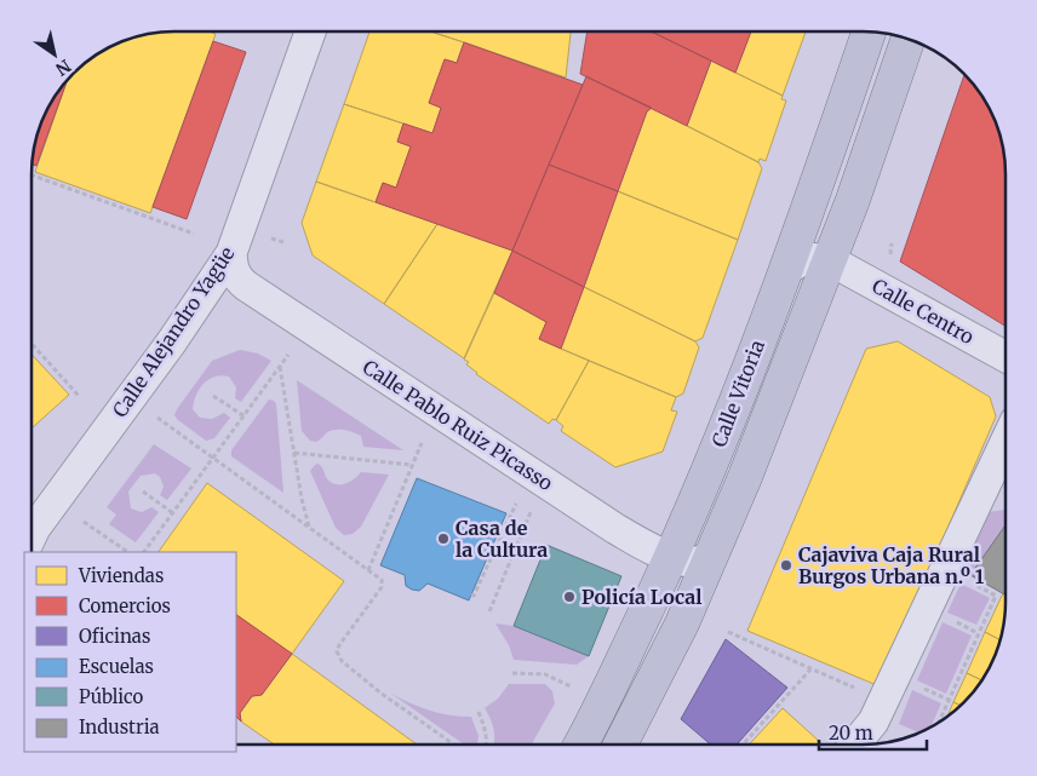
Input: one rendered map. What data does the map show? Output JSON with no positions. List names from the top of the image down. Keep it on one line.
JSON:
{"streets":{"highway":["Calle Vitoria"],"street":["Calle Centro","Calle Alejandro Yagüe","Calle Pablo Ruiz Picasso"]},"crossings":[["Calle Centro","Calle Vitoria"],["Calle Alejandro Yagüe","Calle Pablo Ruiz Picasso"],["Calle Vitoria","Calle Pablo Ruiz Picasso"]],"places":["Casa de la Cultura","Cajaviva Caja Rural Burgos Urbana n.º 1","Policía Local"],"legend":["Viviendas","Comercios","Oficinas","Escuelas","Público","Industria"],"scale_bar":"20 m","north":"bottom right"}
